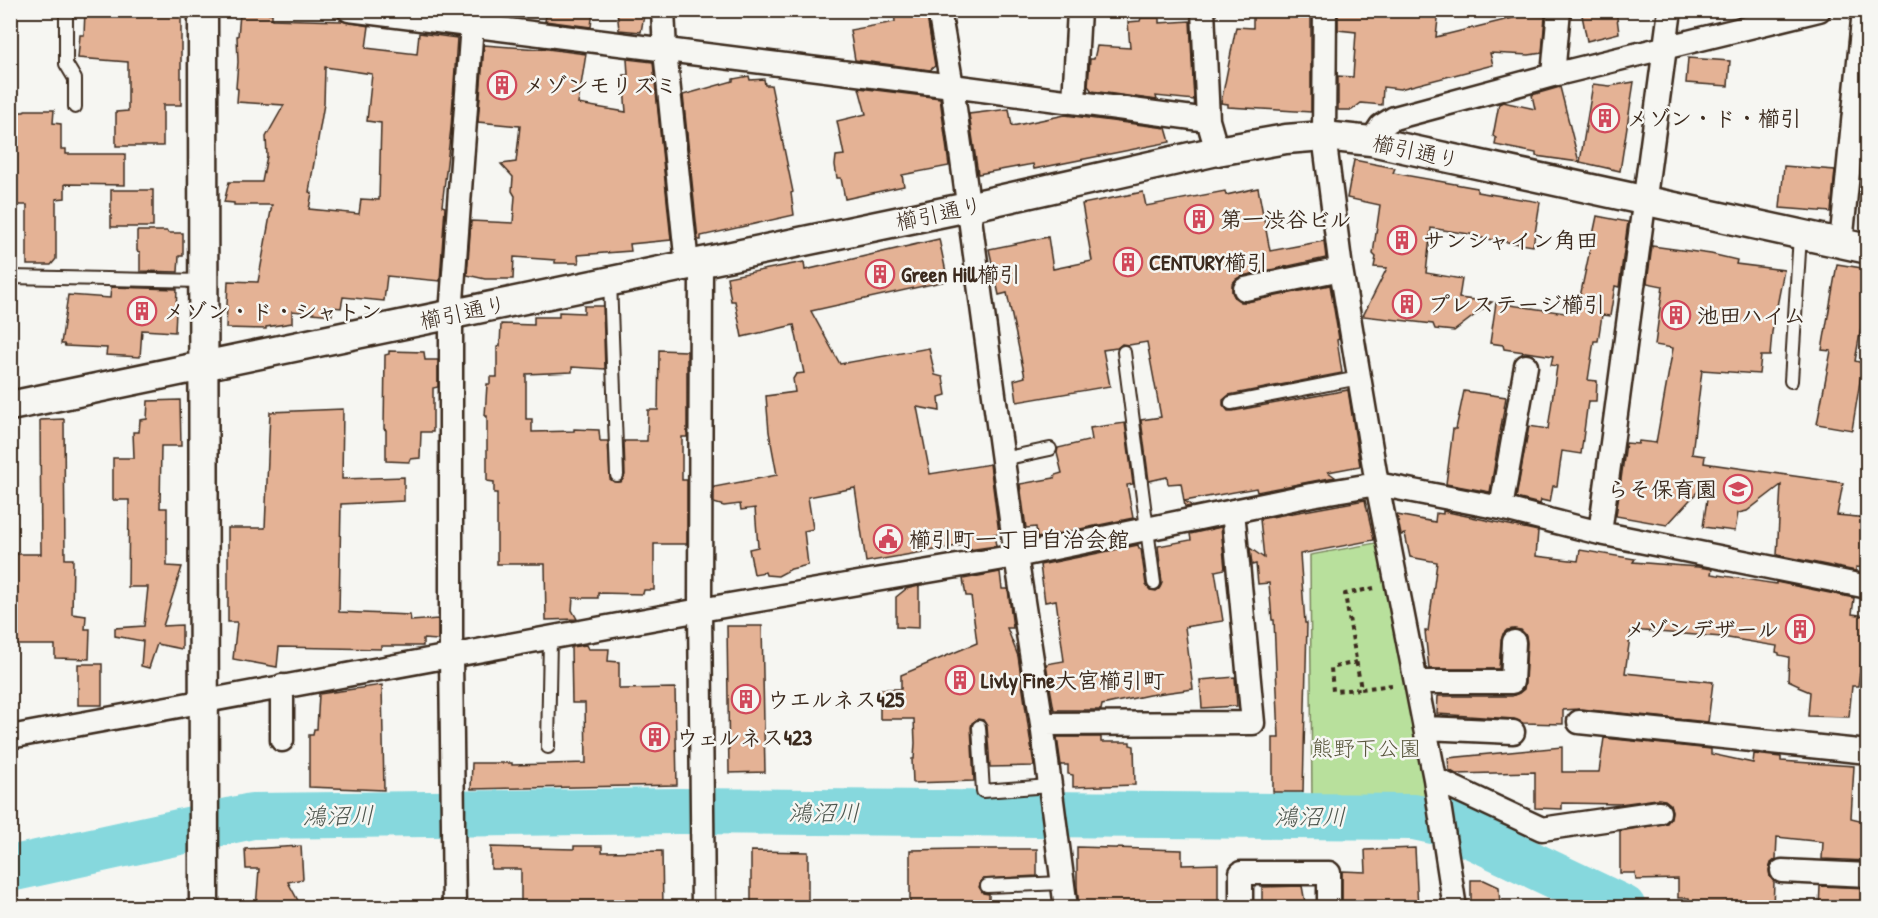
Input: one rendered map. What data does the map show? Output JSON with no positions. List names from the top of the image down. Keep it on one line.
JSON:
{"streets":{"street":["櫛引通り"]},"water":["鴻沼川"],"parks":["熊野下公園"],"places":{"building":["メゾンモリズミ","メゾン・ド・櫛引","第一渋谷ビル","サンシャイン角田","CENTURY櫛引","Green Hill櫛引","プレステージ櫛引","メゾン・ド・シャトン","池田ハイム","メゾンデザール","Livly Fine大宮櫛引町","ウエルネス425","ウェルネス423"],"school or university":["らそ保育園"],"public building":["櫛引町一丁目自治会館"]}}
